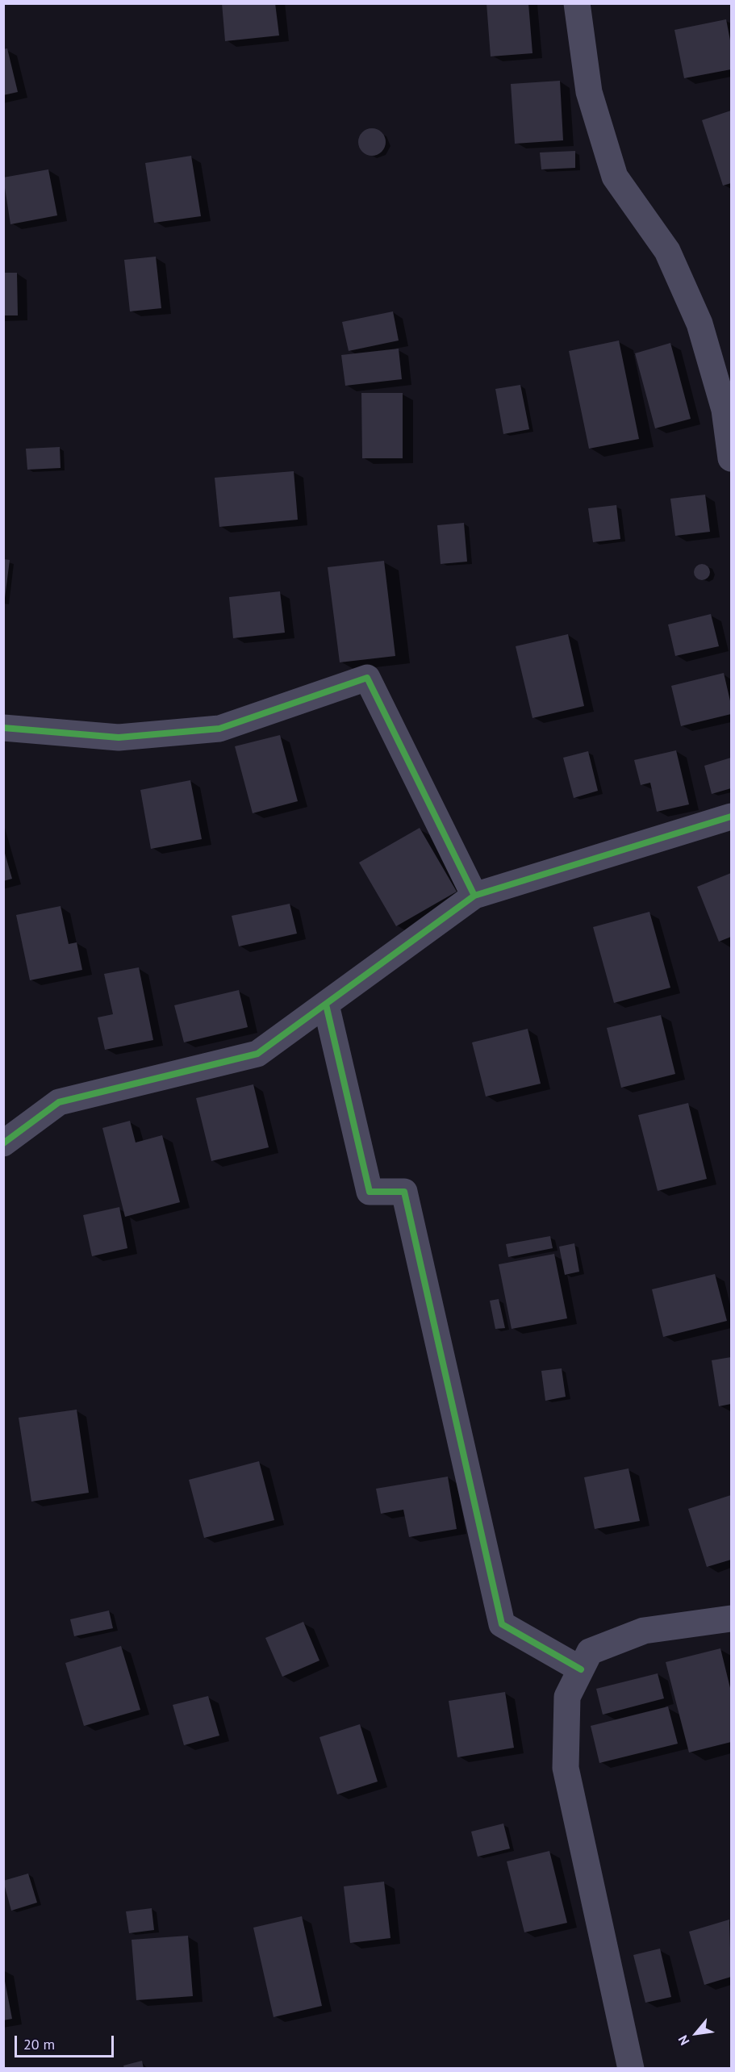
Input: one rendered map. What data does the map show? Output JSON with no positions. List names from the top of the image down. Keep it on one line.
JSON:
{"scale_bar":"20 m","north":"bottom left"}
